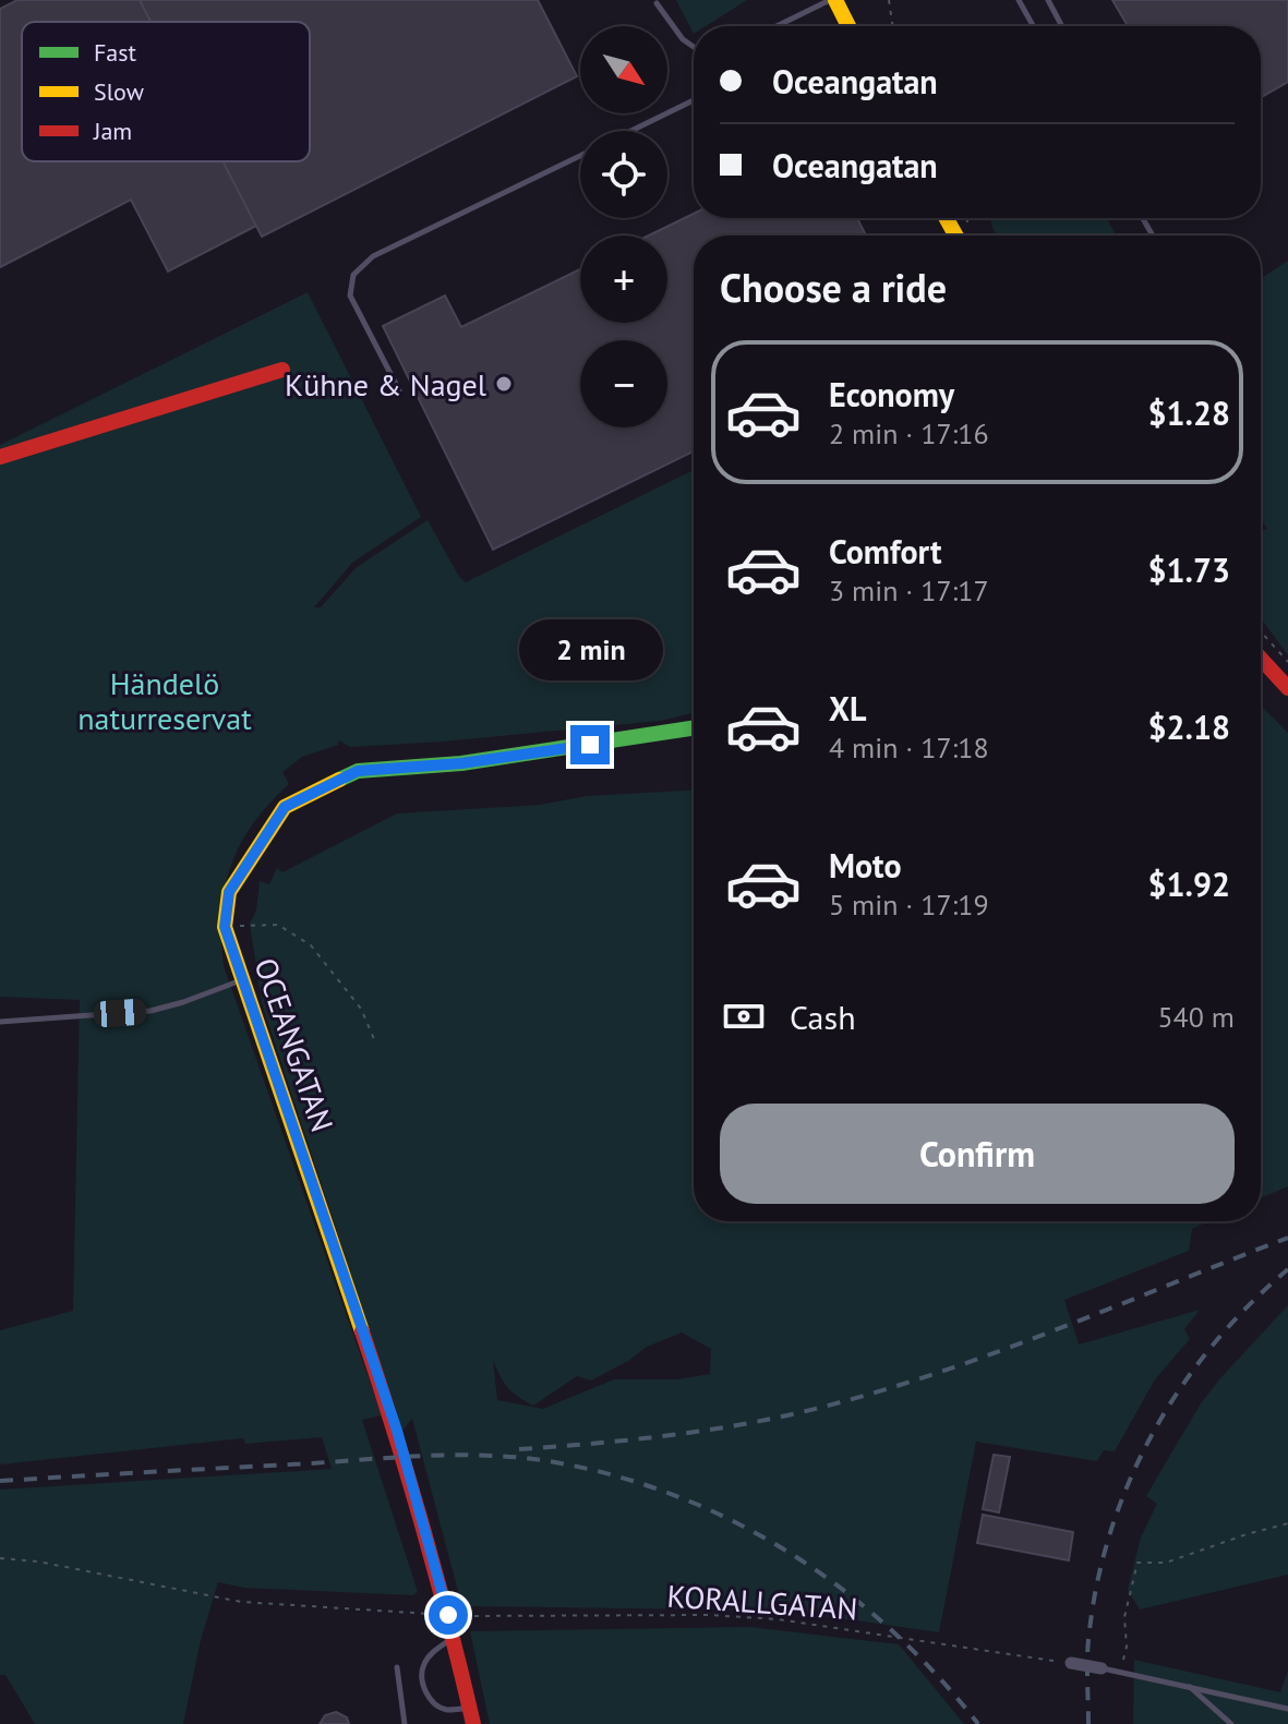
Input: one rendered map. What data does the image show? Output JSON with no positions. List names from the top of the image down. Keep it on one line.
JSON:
{"streets":{"street":["OCEANGATAN"],"path":["KORALLGATAN"]},"crossings":[["OCEANGATAN","KORALLGATAN"]],"parks":["Händelö naturreservat"],"places":["Kühne & Nagel"],"legend":["Fast","Slow","Jam"],"north":"bottom right","page":{"map_buttons":["+","−"],"banner":["Oceangatan","Oceangatan"],"heading":"Choose a ride","list":[{"name":"Economy","note":"2 min · 17:16","value":"$1.28"},{"name":"Comfort","note":"3 min · 17:17","value":"$1.73"},{"name":"XL","note":"4 min · 17:18","value":"$2.18"},{"name":"Moto","note":"5 min · 17:19","value":"$1.92"}],"bubble":"2 min","pay":["Cash","540 m"],"buttons":"Confirm"}}
